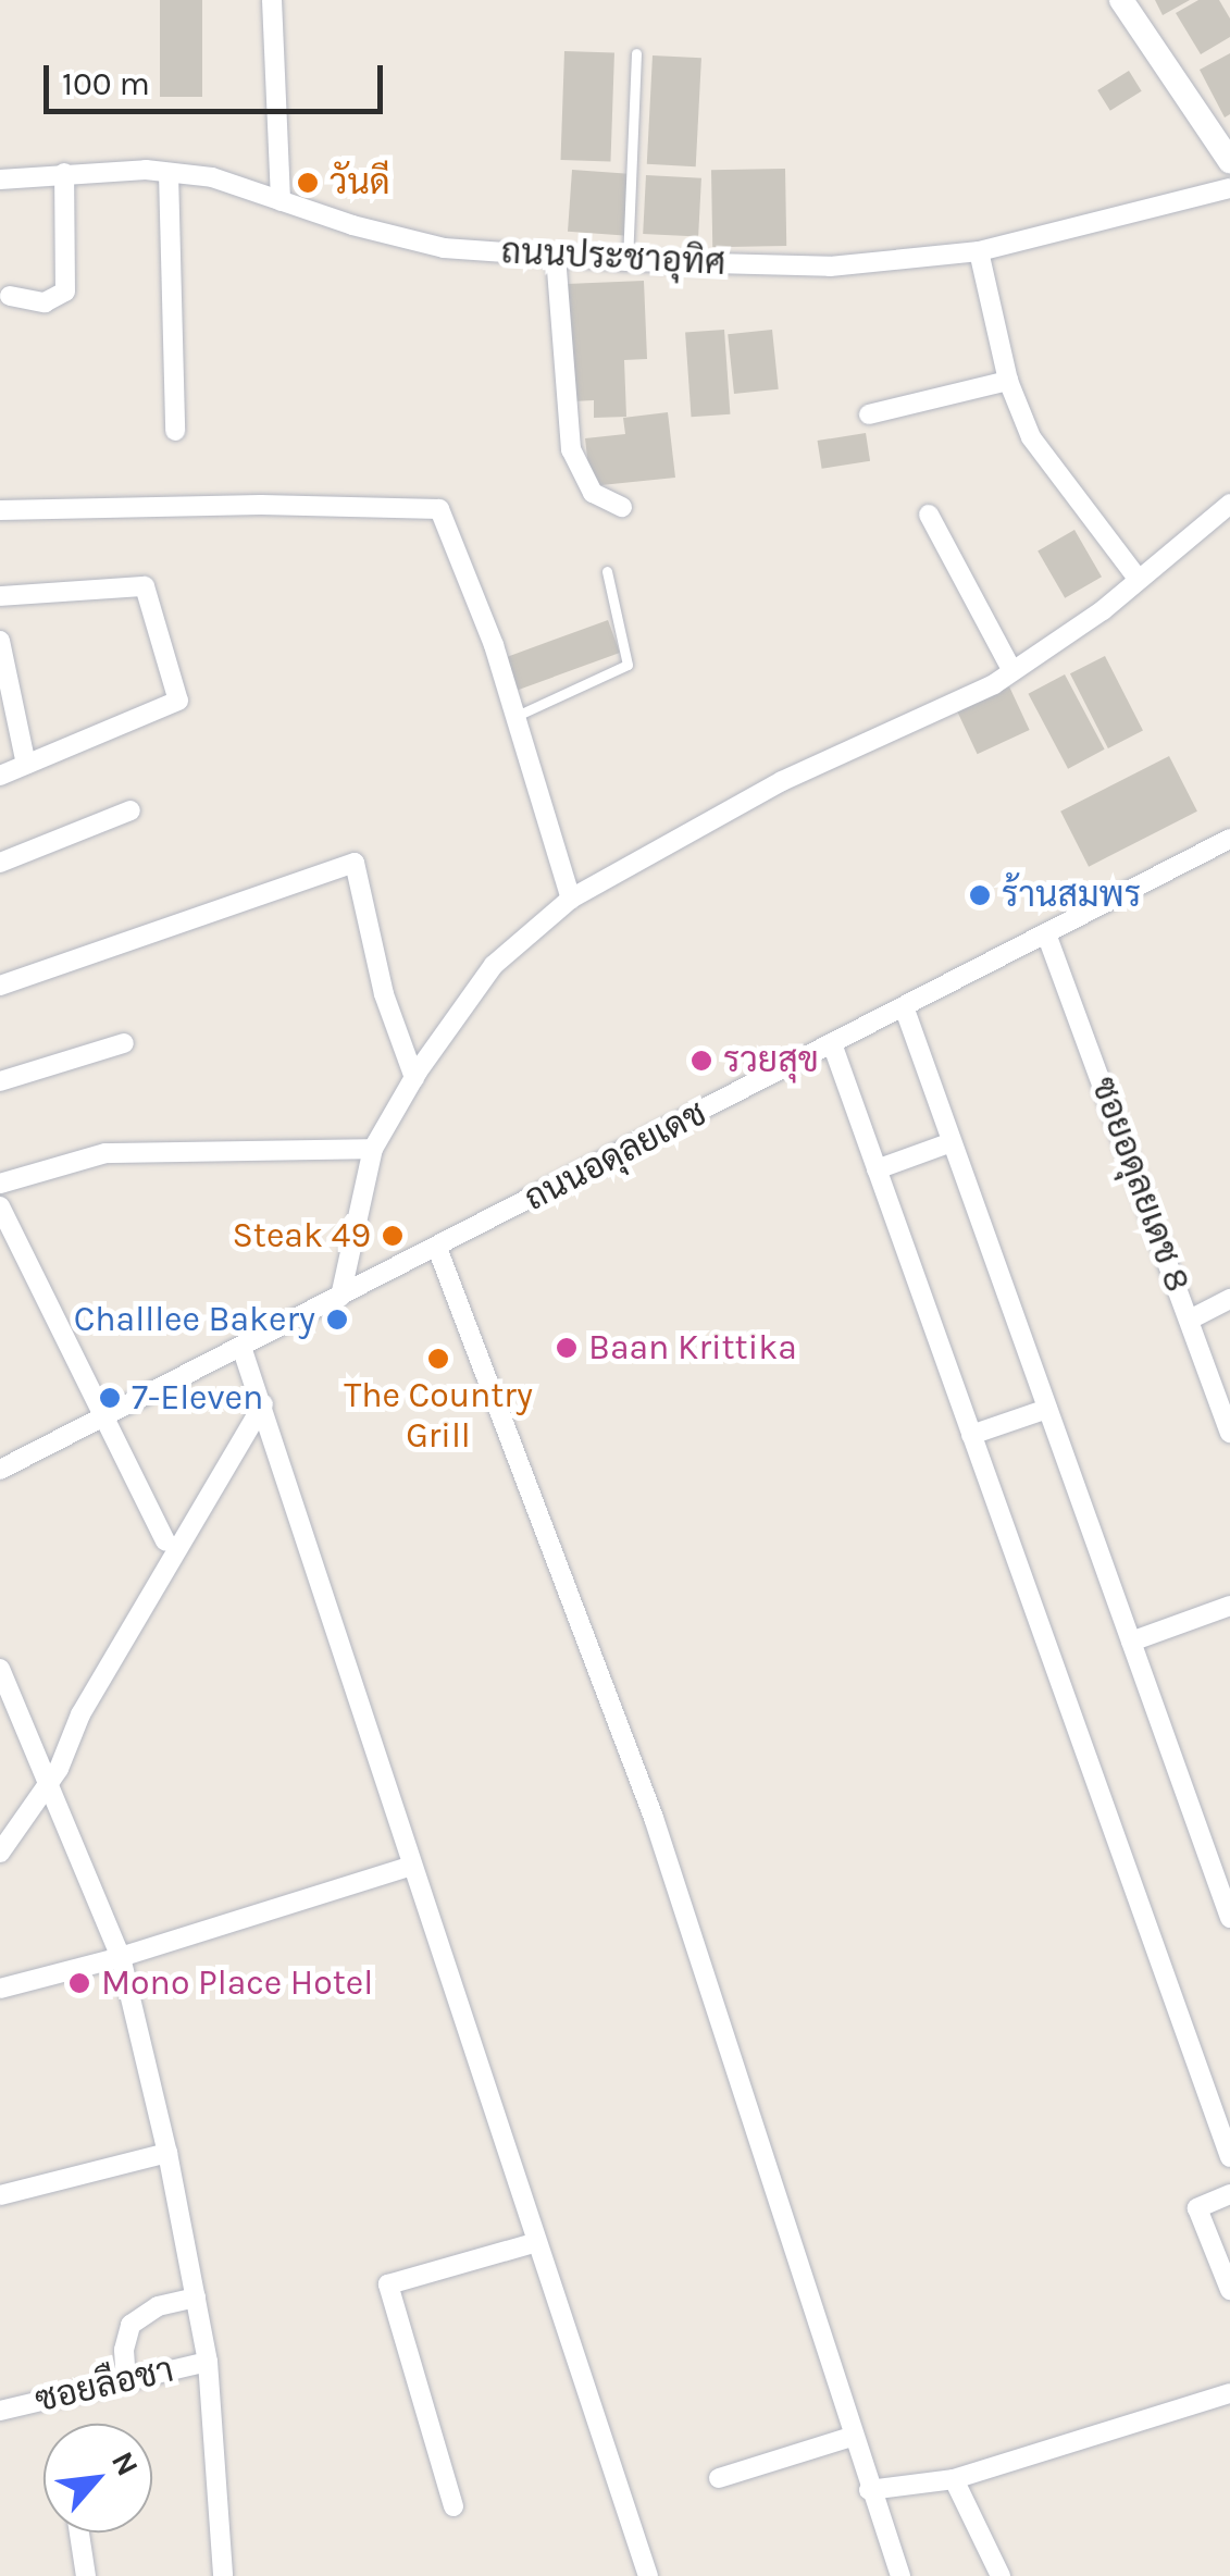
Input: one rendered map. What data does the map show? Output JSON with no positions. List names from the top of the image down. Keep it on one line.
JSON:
{"streets":{"street":["ถนนประชาอุทิศ","ถนนอดุลยเดช","ซอยอดุลยเดช 8","ซอยลือชา"]},"crossings":[["ถนนอดุลยเดช","ซอยอดุลยเดช 8"]],"places":["วันดี","ร้านสมพร","รวยสุข","Steak 49","Challlee Bakery","Baan Krittika","The Country Grill","7-Eleven","Mono Place Hotel"],"scale_bar":"100 m","north":"top right"}
